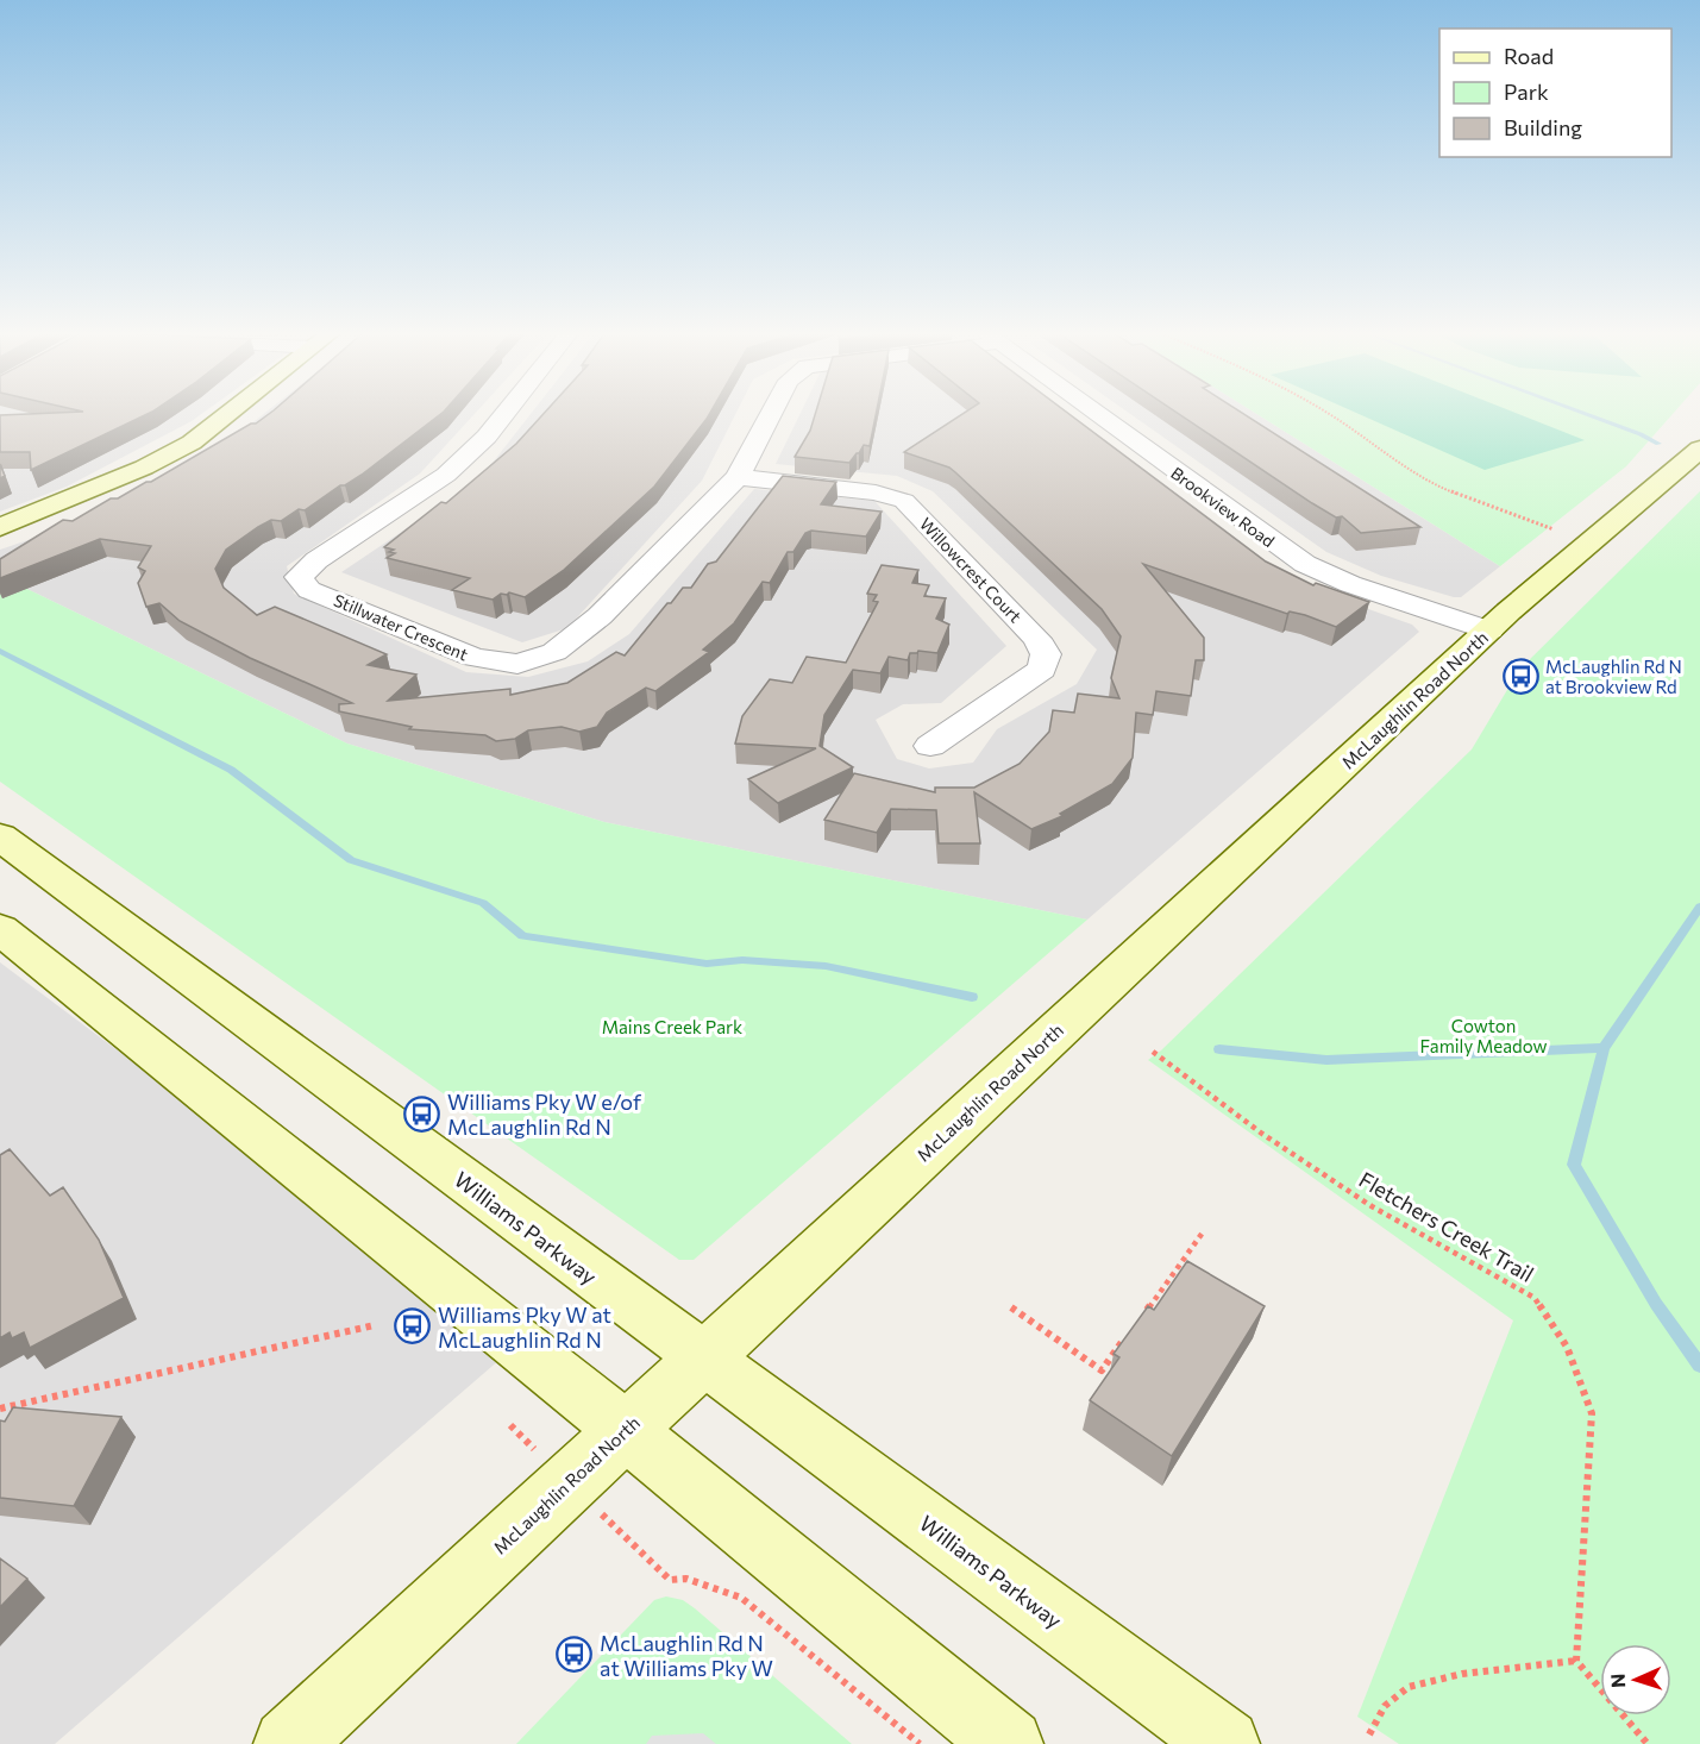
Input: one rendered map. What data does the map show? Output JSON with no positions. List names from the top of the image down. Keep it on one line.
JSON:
{"streets":{"main road":["McLaughlin Road North","Williams Parkway"],"street":["Brookview Road","Willowcrest Court","Stillwater Crescent"],"path":["Fletchers Creek Trail"]},"crossings":[["Brookview Road","McLaughlin Road North"],["Willowcrest Court","Stillwater Crescent"],["McLaughlin Road North","Williams Parkway"]],"parks":["Cowton Family Meadow","Mains Creek Park"],"places":{"bus stop":["McLaughlin Rd N at Brookview Rd","Williams Pky W e/of McLaughlin Rd N","Williams Pky W at McLaughlin Rd N","McLaughlin Rd N at Williams Pky W"]},"legend":["Road","Park","Building"],"north":"left"}
